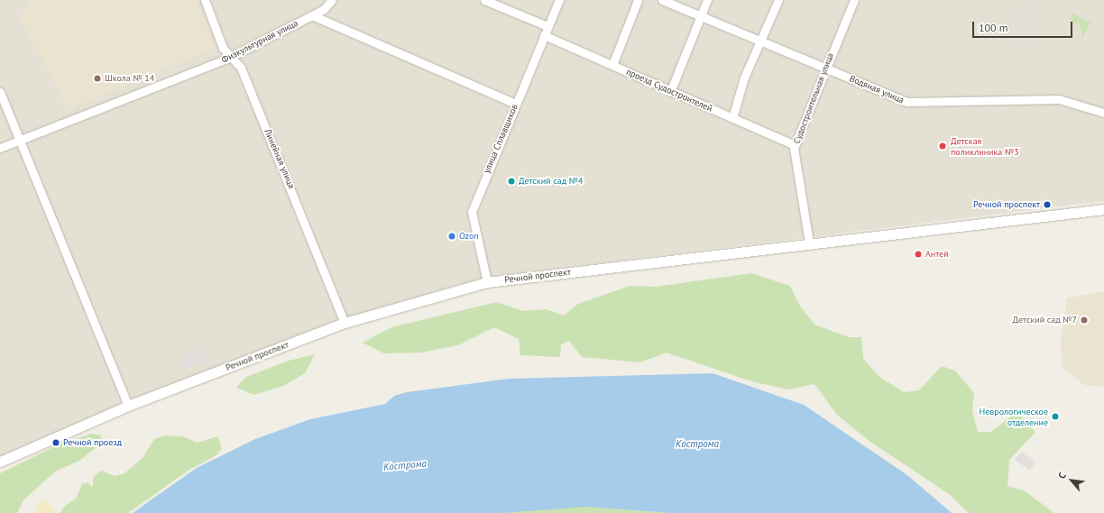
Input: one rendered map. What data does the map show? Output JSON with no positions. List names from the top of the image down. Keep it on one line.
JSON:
{"streets":{"street":["Физкультурная улица","Водяная улица","проезд Судостроителей","Судостроительная улица","улица Сплавщиков","Линейная улица","Речной проспект"]},"crossings":[["Физкультурная улица","Линейная улица"],["Водяная улица","Судостроительная улица"],["проезд Судостроителей","Судостроительная улица"],["проезд Судостроителей","улица Сплавщиков"],["Судостроительная улица","Речной проспект"],["улица Сплавщиков","Речной проспект"],["Линейная улица","Речной проспект"]],"water":["Кострома"],"places":["Школа № 14","Детская поликлиника №3","Детский сад №4","Речной проспект","Ozon","Антей","Детский сад №7","Неврологическое отделение","Речной проезд"],"scale_bar":"100 m","north":"top left"}
